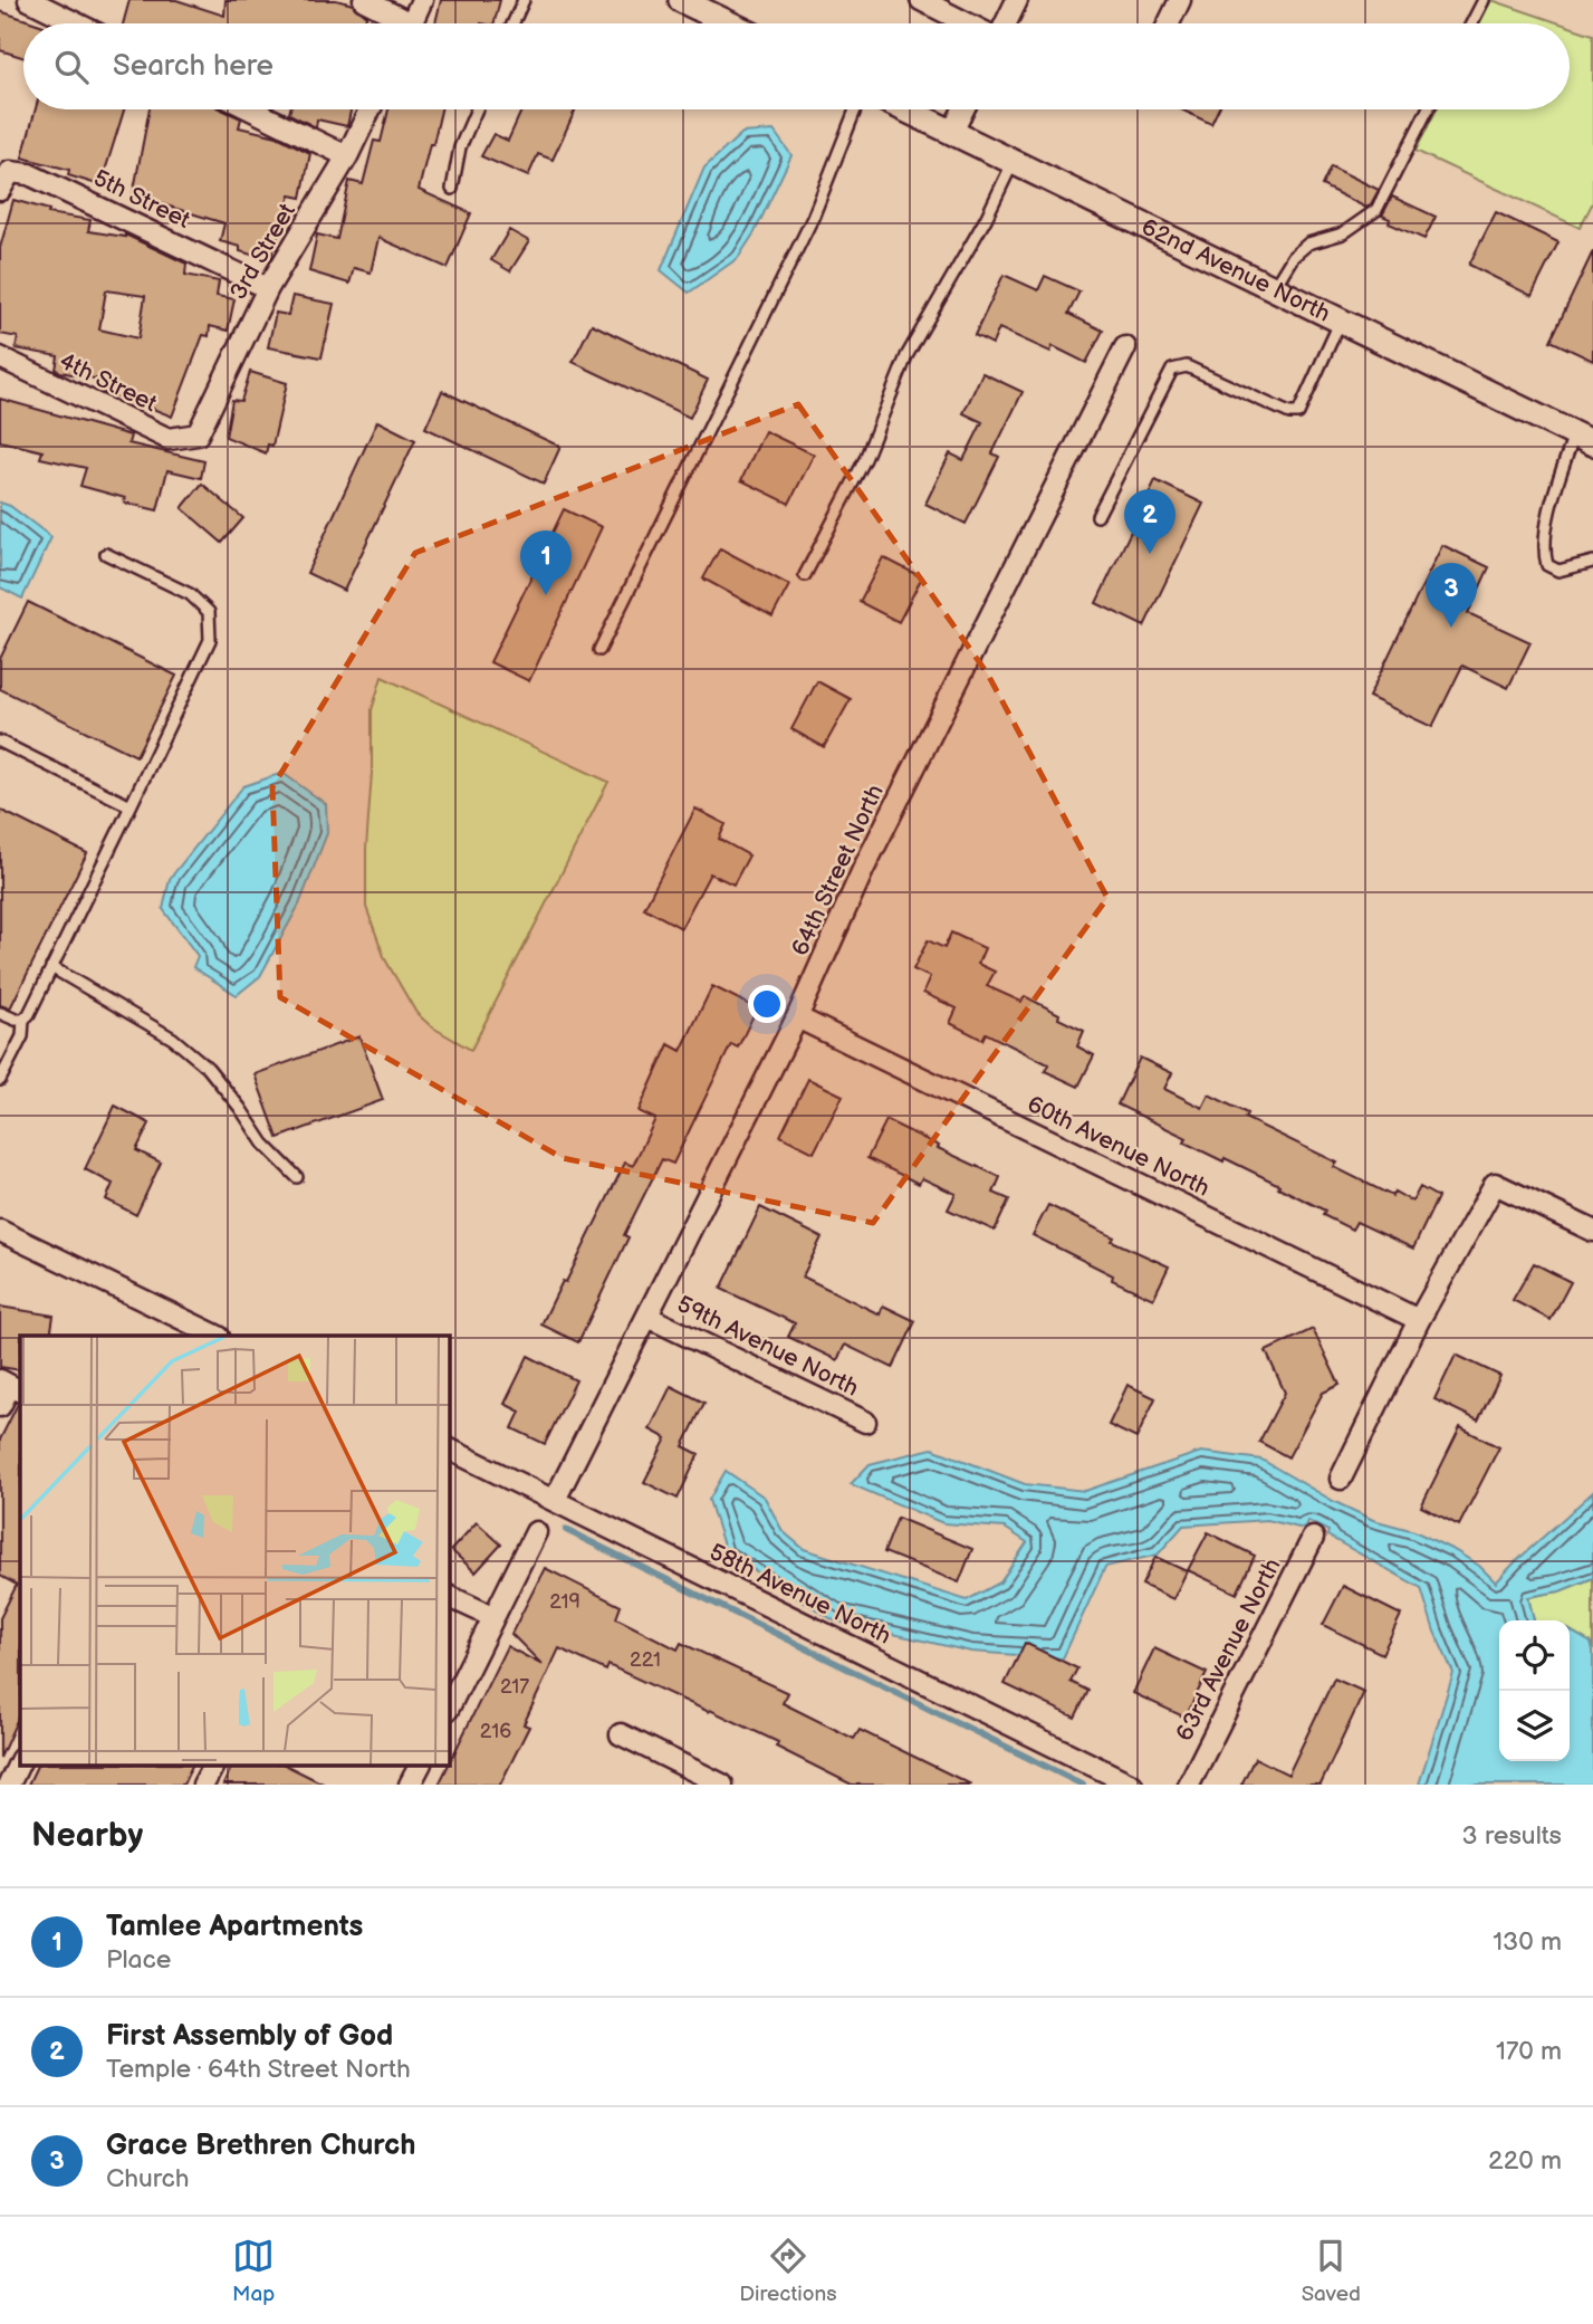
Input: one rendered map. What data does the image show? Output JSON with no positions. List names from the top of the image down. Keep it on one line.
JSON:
{"streets":{"street":["5th Street","3rd Street","62nd Avenue North","4th Street","64th Street North","60th Avenue North","59th Avenue North","58th Avenue North","63rd Avenue North"]},"crossings":[["5th Street","3rd Street"],["3rd Street","4th Street"],["64th Street North","60th Avenue North"],["64th Street North","59th Avenue North"],["64th Street North","58th Avenue North"]],"house_numbers":["219","221","217","216"],"page":{"search":"Search here","pins":["2","1","3"],"heading":["Nearby","3 results"],"list":[{"mark":"1","name":"Tamlee Apartments","note":"Place","value":"130 m"},{"mark":"2","name":"First Assembly of God","note":"Temple · 64th Street North","value":"170 m"},{"mark":"3","name":"Grace Brethren Church","note":"Church","value":"220 m"}],"nav":["Map","Directions","Saved"]}}
